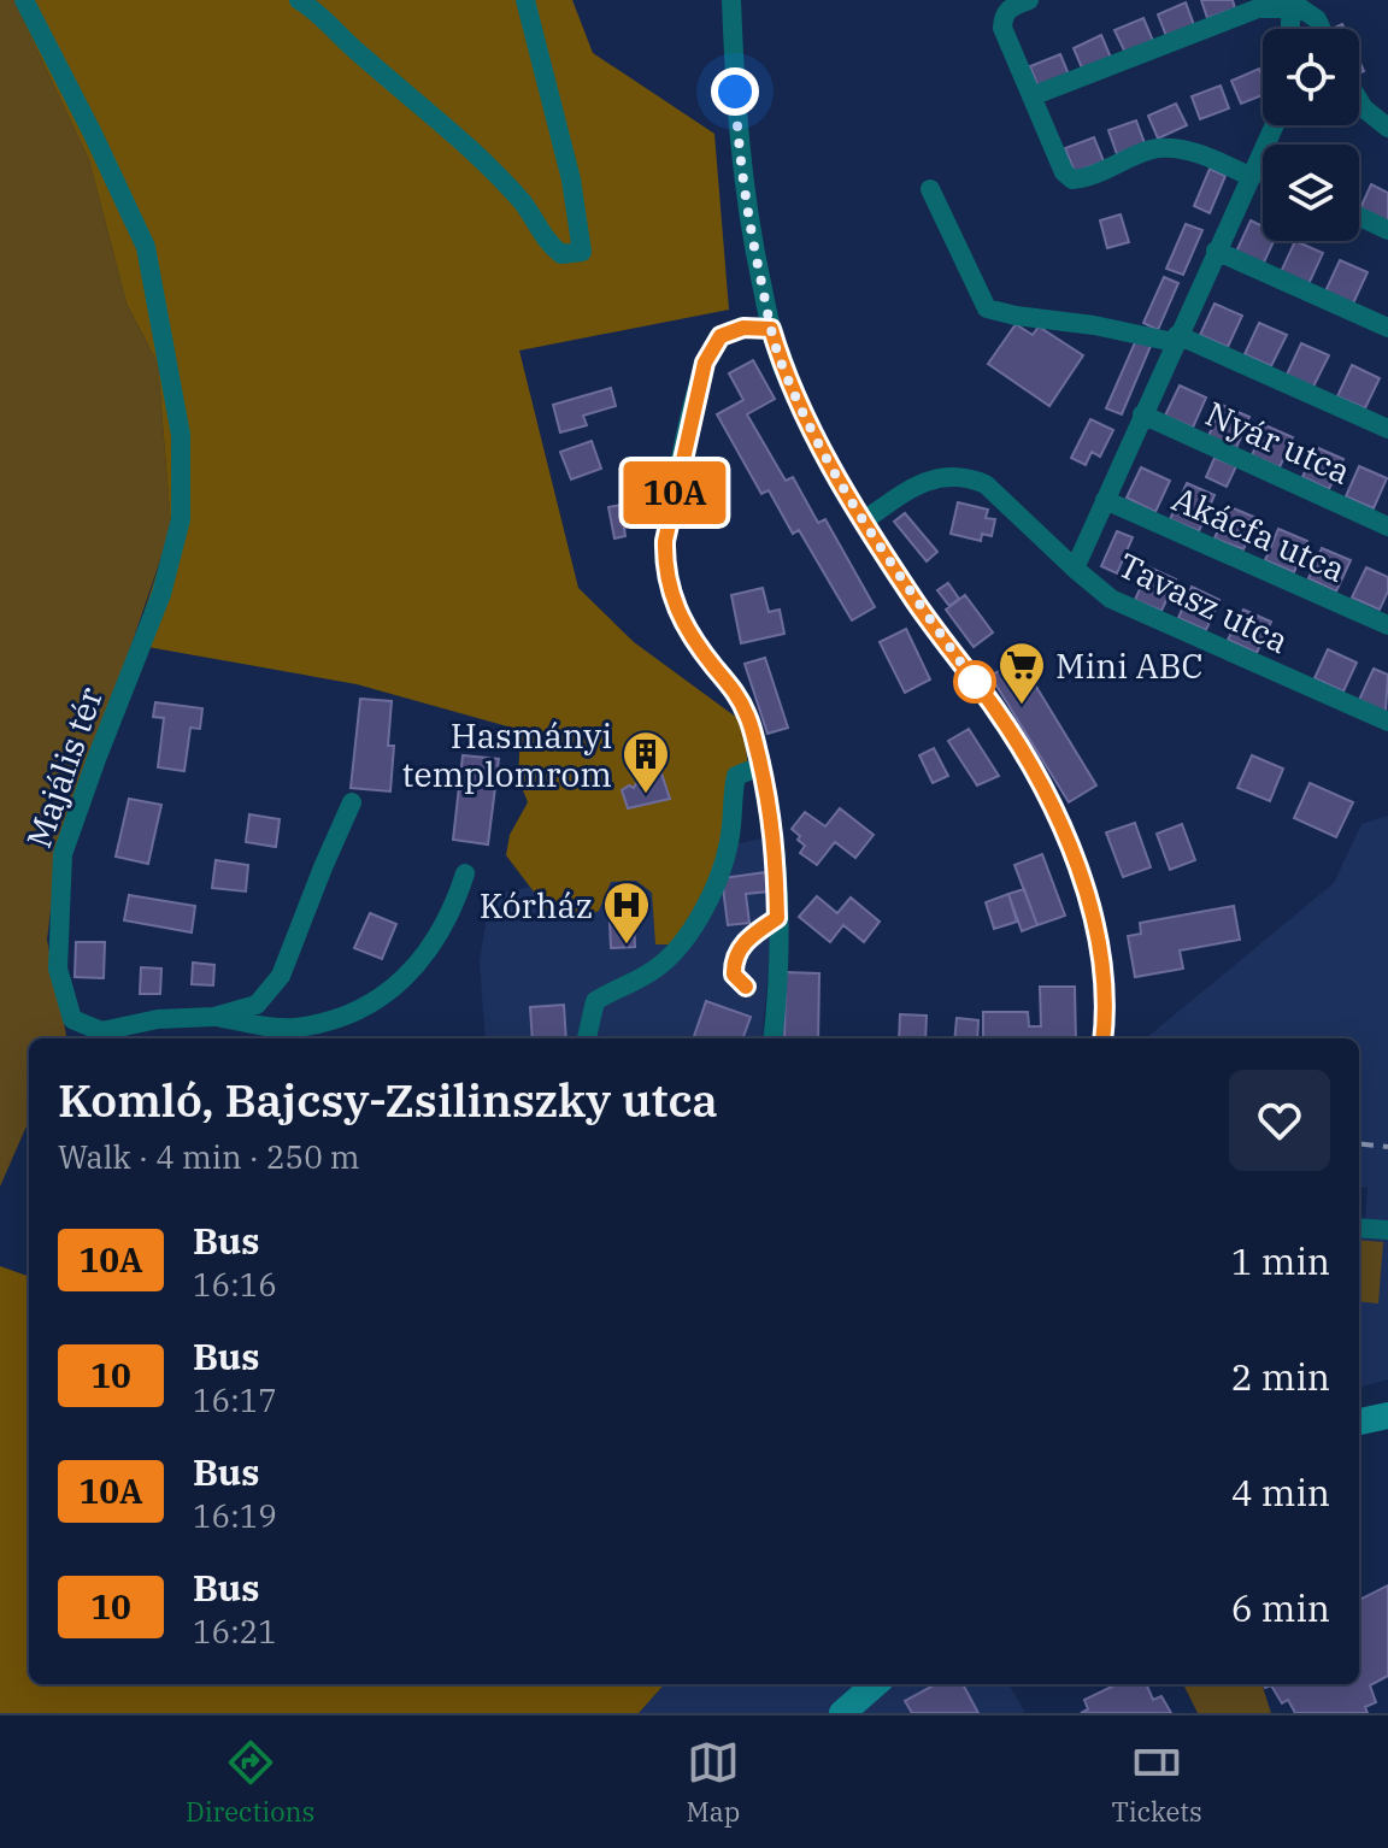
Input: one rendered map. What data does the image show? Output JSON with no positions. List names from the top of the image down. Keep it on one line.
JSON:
{"streets":{"street":["Nyár utca","Akácfa utca","Tavasz utca","Majális tér"]},"places":{"supermarket":["Mini ABC"],"building":["Hasmányi templomrom"],"hospital":["Kórház"]},"lines":["bus line 10A"],"page":{"on_map":"10A","heading":["Komló, Bajcsy-Zsilinszky utca","Walk · 4 min · 250 m"],"list":[{"mark":"10A","name":"Bus","note":"16:16","value":"1 min"},{"mark":"10","name":"Bus","note":"16:17","value":"2 min"},{"mark":"10A","name":"Bus","note":"16:19","value":"4 min"},{"mark":"10","name":"Bus","note":"16:21","value":"6 min"}],"tabs":["Directions","Map","Tickets"]}}
